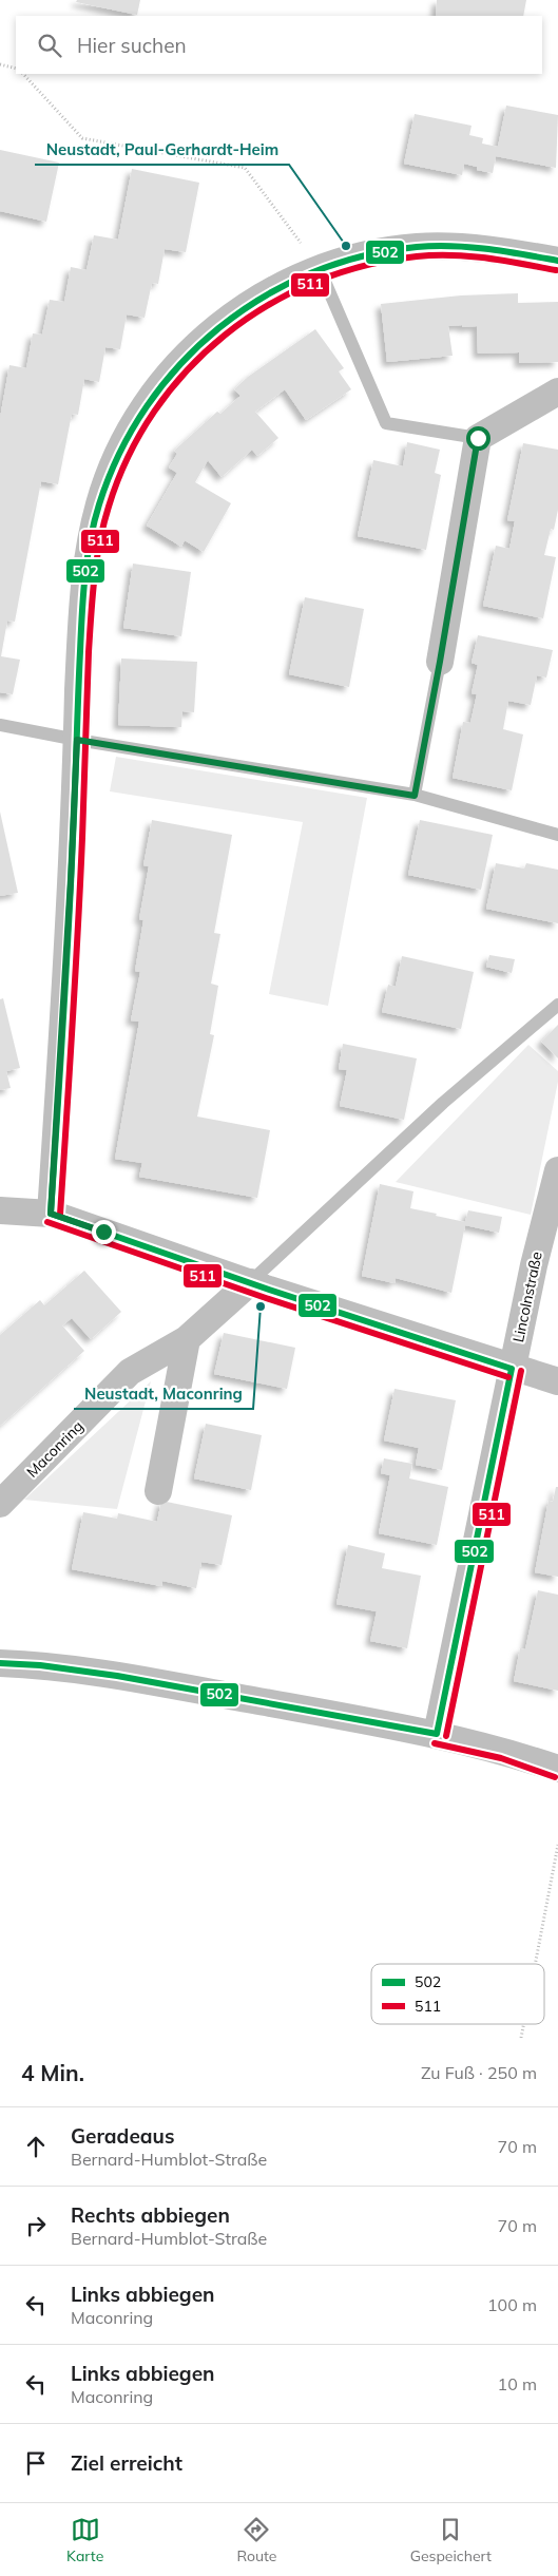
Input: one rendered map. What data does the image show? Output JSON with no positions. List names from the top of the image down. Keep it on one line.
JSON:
{"streets":{"street":["Lincolnstraße","Maconring"]},"places":["Neustadt, Paul-Gerhardt-Heim","Neustadt, Maconring"],"lines":["transit line 502","transit line 511"],"legend":["502","511"],"page":{"search":"Hier suchen","heading":["4 Min.","Zu Fuß · 250 m"],"list":[["Geradeaus","Bernard-Humblot-Straße","70 m"],["Rechts abbiegen","Bernard-Humblot-Straße","70 m"],["Links abbiegen","Maconring","100 m"],["Links abbiegen","Maconring","10 m"],"Ziel erreicht"],"nav":["Karte","Route","Gespeichert"]}}
